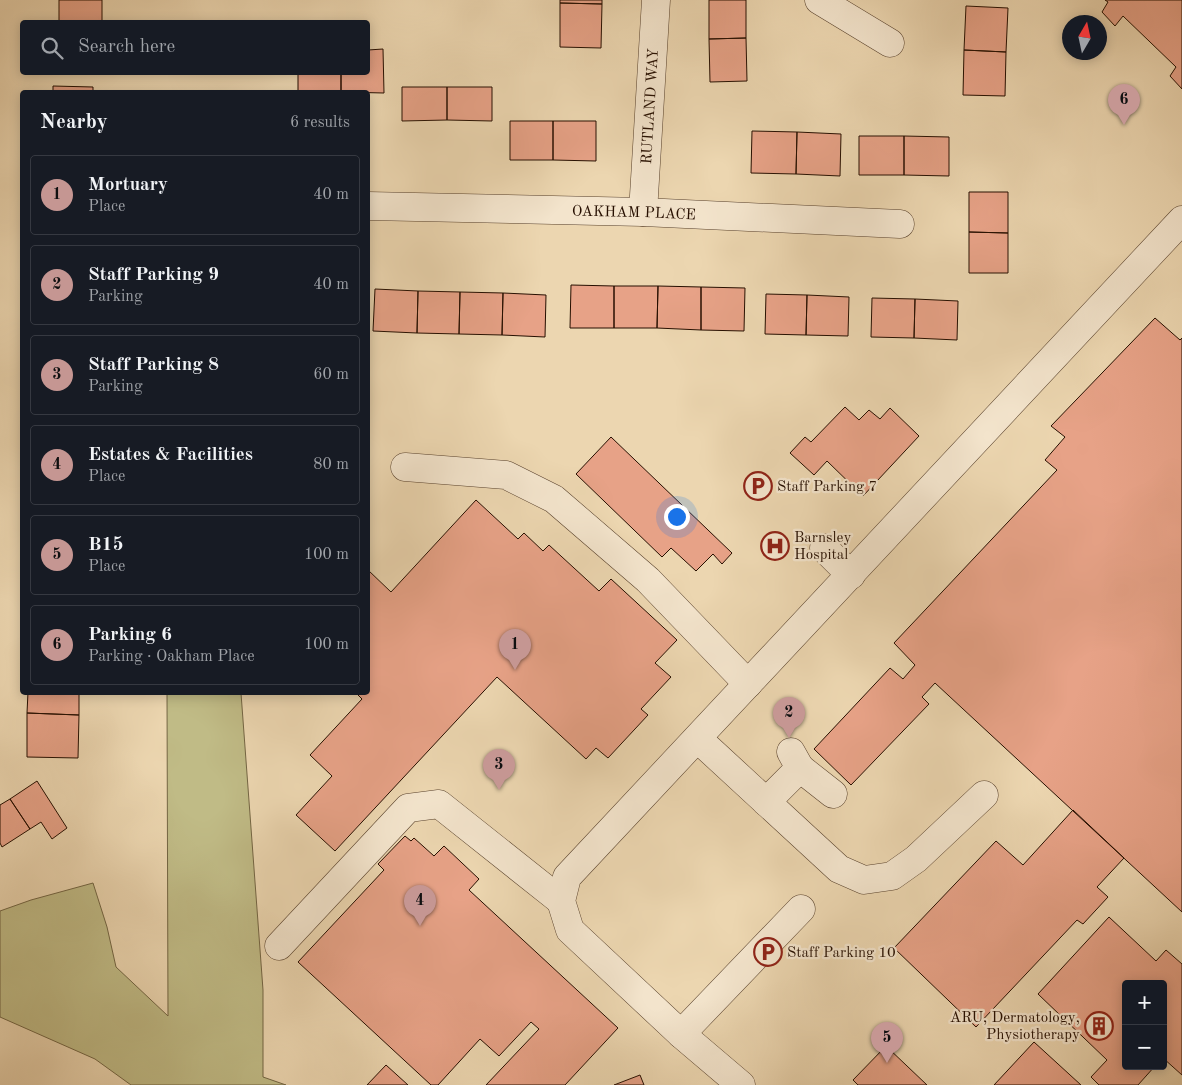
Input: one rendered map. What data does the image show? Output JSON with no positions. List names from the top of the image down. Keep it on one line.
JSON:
{"streets":{"street":["RUTLAND WAY","OAKHAM PLACE"]},"crossings":[["RUTLAND WAY","OAKHAM PLACE"]],"places":{"parking":["Staff Parking 7","Staff Parking 10"],"hospital":["Barnsley Hospital"],"building":["ARU, Dermatology, Physiotherapy"]},"north":"top","page":{"search":"Search here","pins":["6","1","2","3","4","5"],"heading":["Nearby","6 results"],"list":[{"mark":"1","name":"Mortuary","note":"Place","value":"40 m"},{"mark":"2","name":"Staff Parking 9","note":"Parking","value":"40 m"},{"mark":"3","name":"Staff Parking 8","note":"Parking","value":"60 m"},{"mark":"4","name":"Estates & Facilities","note":"Place","value":"80 m"},{"mark":"5","name":"B15","note":"Place","value":"100 m"},{"mark":"6","name":"Parking 6","note":"Parking · Oakham Place","value":"100 m"}],"map_buttons":["+","−"]}}
